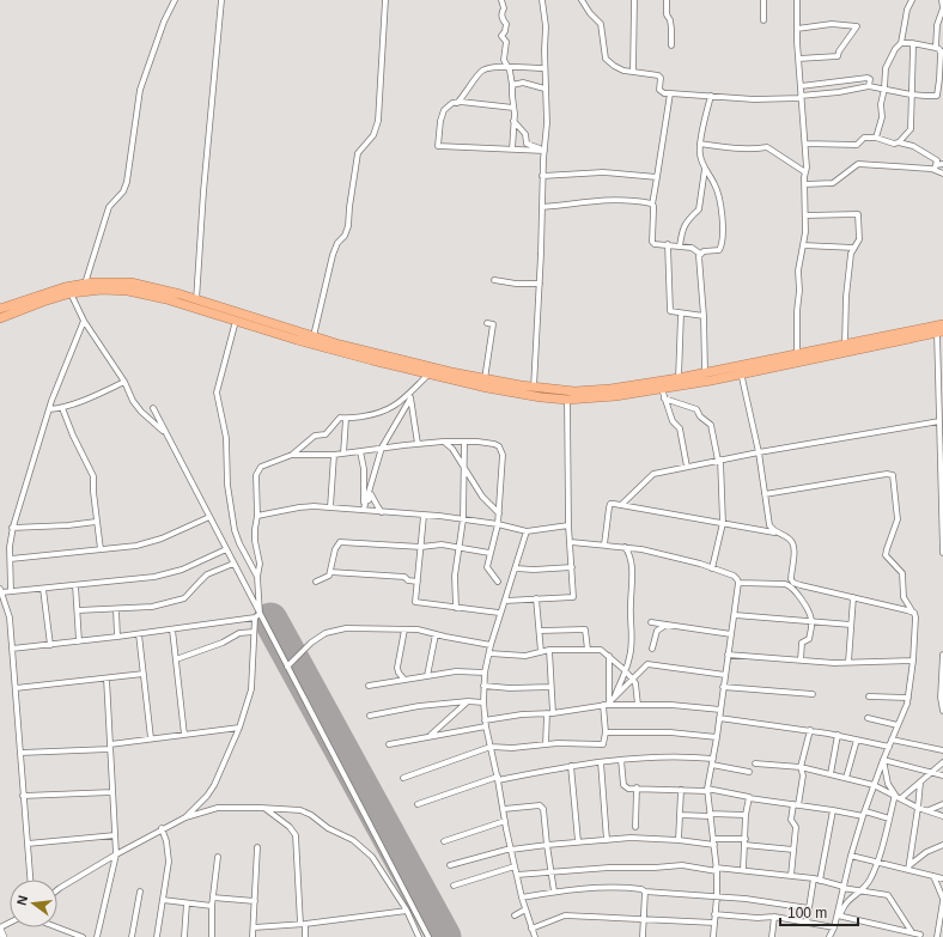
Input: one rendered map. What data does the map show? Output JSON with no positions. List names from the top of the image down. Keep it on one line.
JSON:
{"scale_bar":"100 m","north":"left"}
